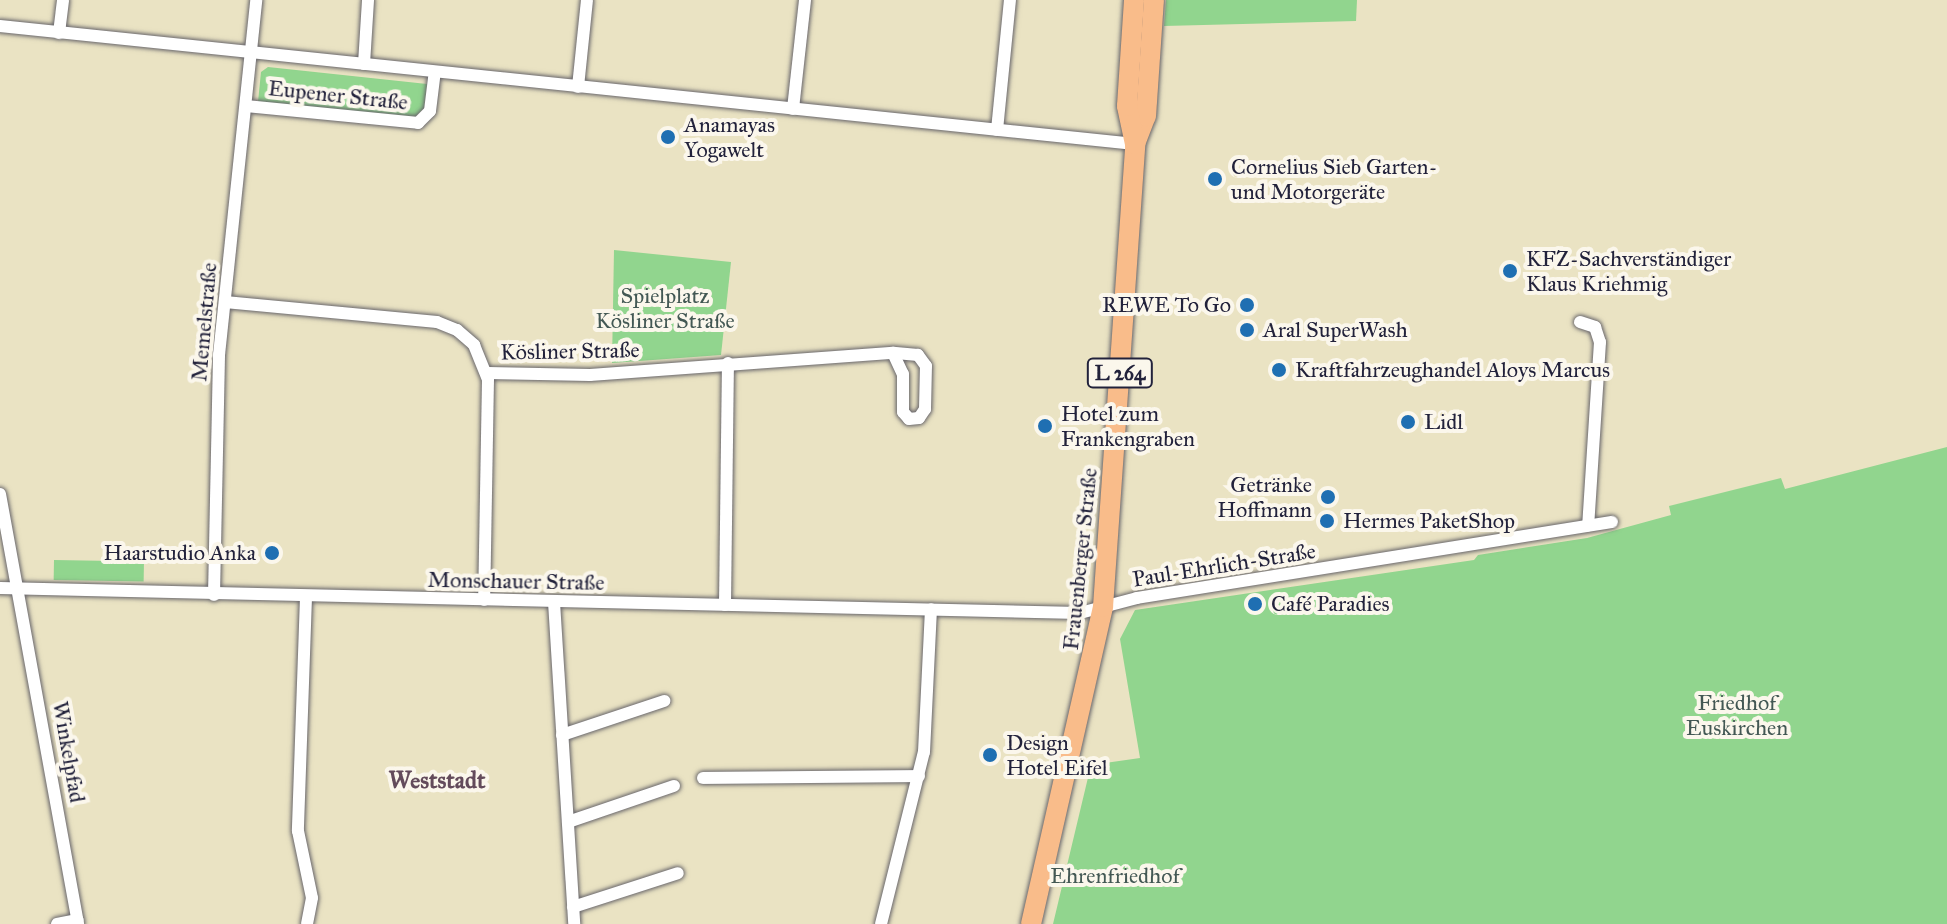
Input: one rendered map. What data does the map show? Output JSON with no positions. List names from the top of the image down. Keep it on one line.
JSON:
{"streets":{"main road":["L 264","Frauenberger Straße"],"street":["Eupener Straße","Memelstraße","Kösliner Straße","Paul-Ehrlich-Straße","Monschauer Straße","Winkelpfad"]},"crossings":[["Eupener Straße","Memelstraße"],["Eupener Straße","Frauenberger Straße"],["Memelstraße","Kösliner Straße"],["Memelstraße","Monschauer Straße"],["Kösliner Straße","Monschauer Straße"],["Frauenberger Straße","Paul-Ehrlich-Straße"],["Frauenberger Straße","Monschauer Straße"],["Paul-Ehrlich-Straße","Monschauer Straße"],["Monschauer Straße","Winkelpfad"]],"districts":["Weststadt"],"parks":["Spielplatz Kösliner Straße","Friedhof Euskirchen","Ehrenfriedhof"],"places":["Anamayas Yogawelt","Cornelius Sieb Garten- und Motorgeräte","KFZ-Sachverständiger Klaus Kriehmig","REWE To Go","Aral SuperWash","Kraftfahrzeughandel Aloys Marcus","Lidl","Hotel zum Frankengraben","Getränke Hoffmann","Hermes PaketShop","Haarstudio Anka","Café Paradies","Design Hotel Eifel"]}
